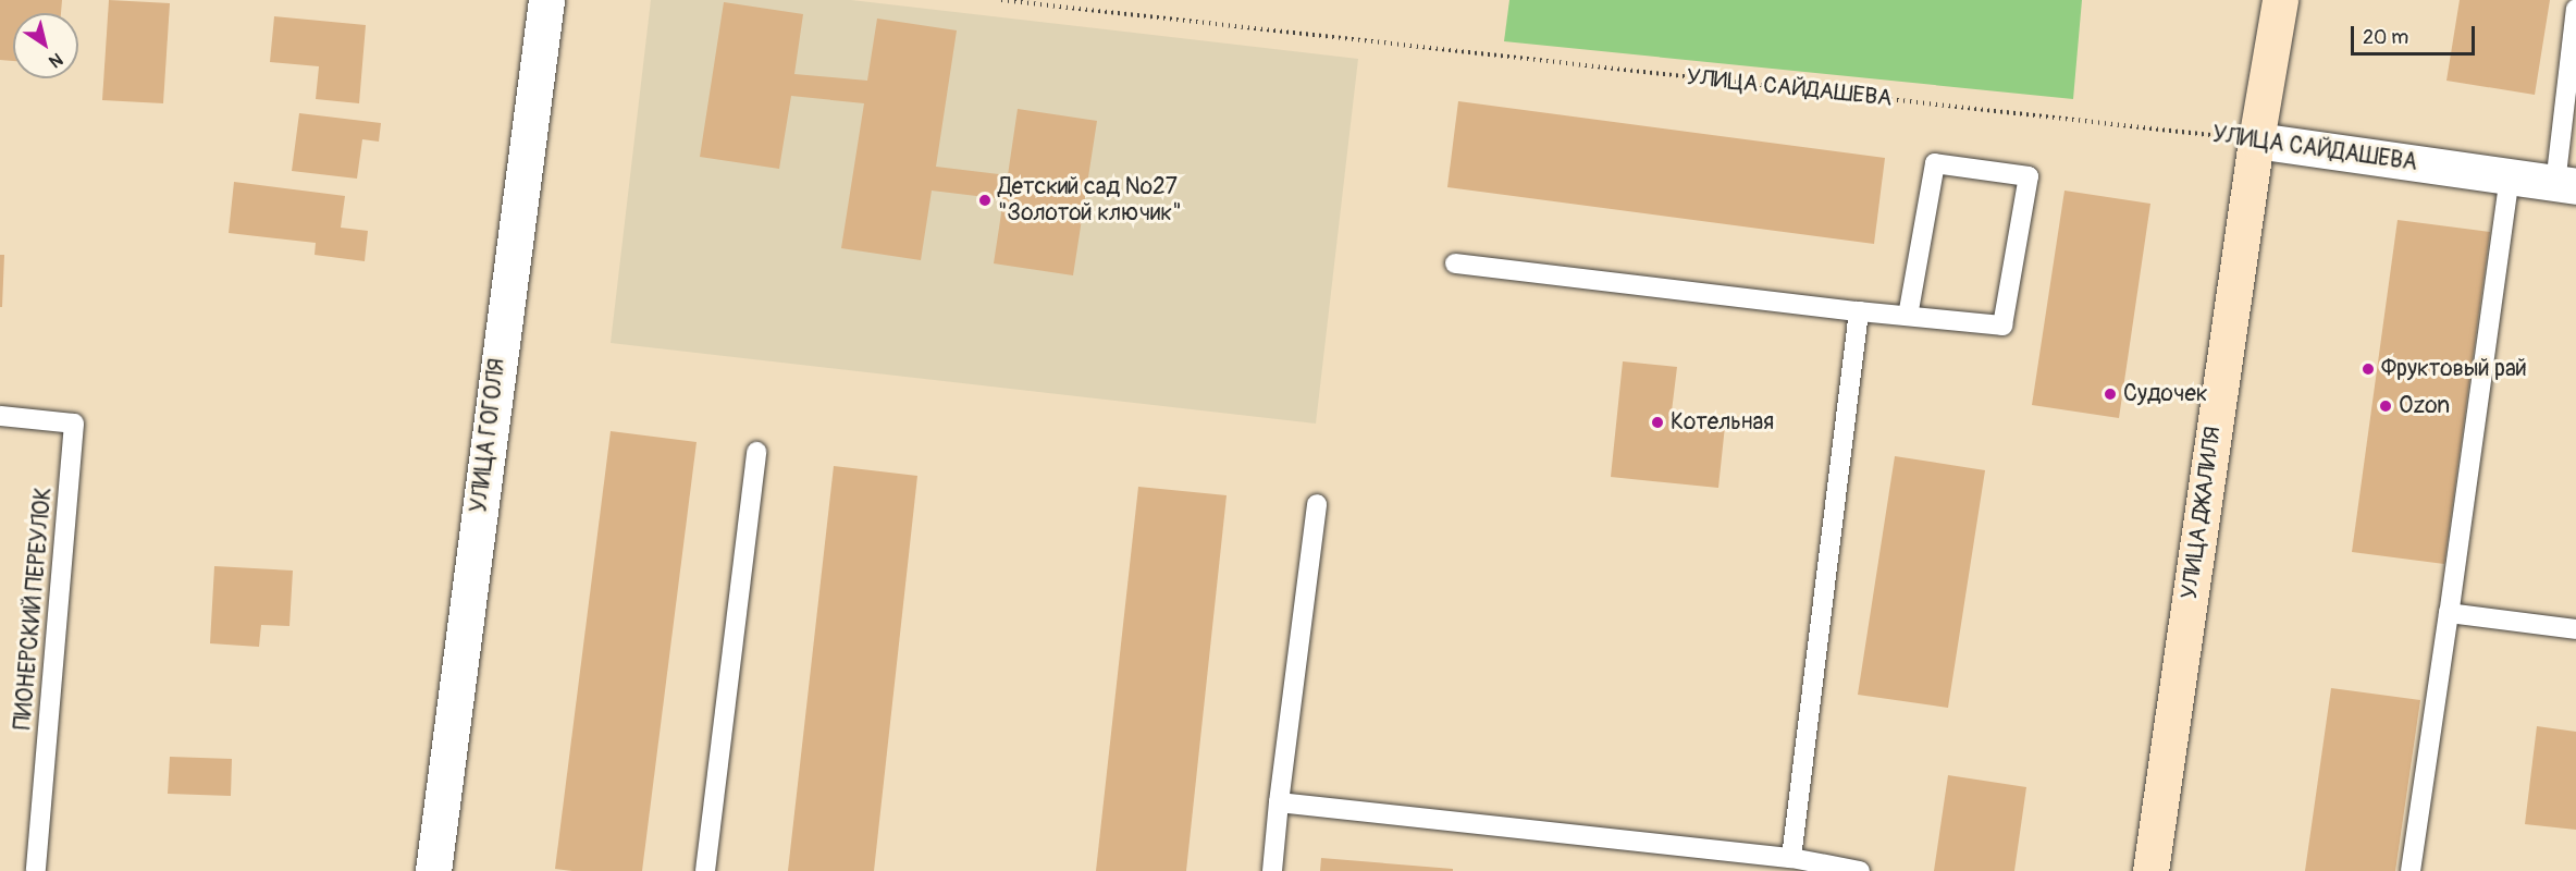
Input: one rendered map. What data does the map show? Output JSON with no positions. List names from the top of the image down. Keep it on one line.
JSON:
{"streets":{"main road":["УЛИЦА ДЖАЛИЛЯ"],"street":["УЛИЦА САЙДАШЕВА","УЛИЦА ГОГОЛЯ"],"lane":["ПИОНЕРСКИЙ ПЕРЕУЛОК"]},"crossings":[["УЛИЦА САЙДАШЕВА","УЛИЦА ДЖАЛИЛЯ"]],"places":["Детский сад №27 \"Золотой ключик\"","Фруктовый рай","Судочек","Ozon","Котельная"],"scale_bar":"20 m","north":"bottom right"}
